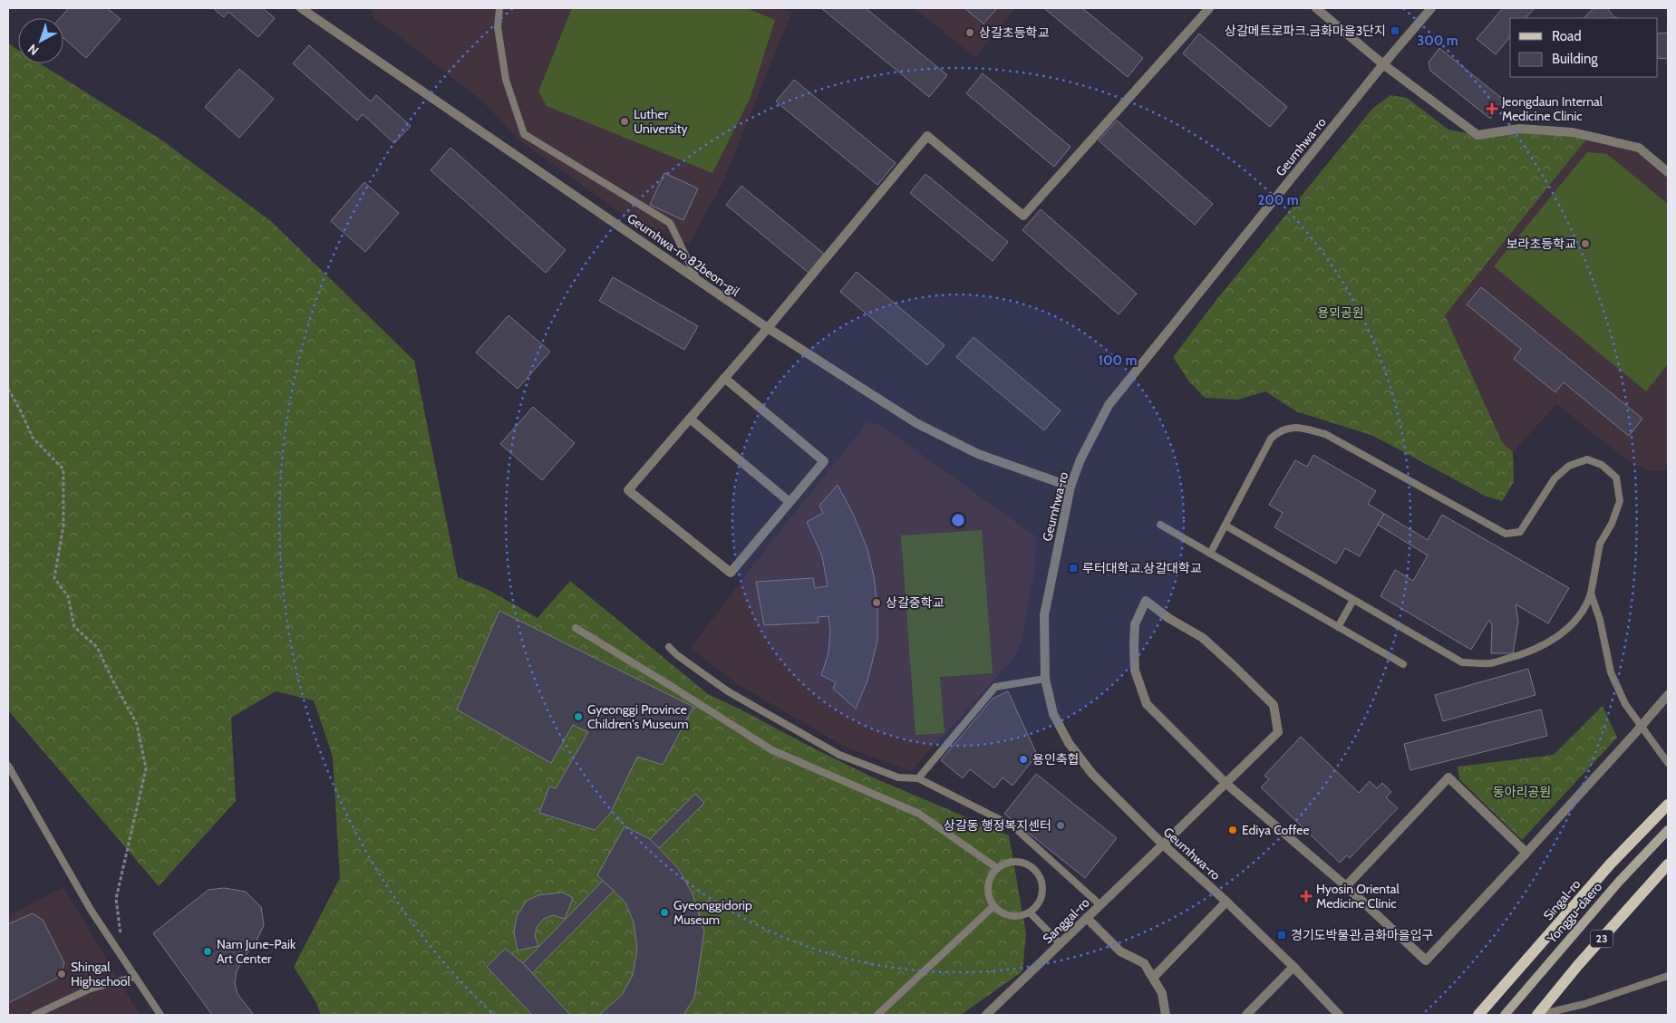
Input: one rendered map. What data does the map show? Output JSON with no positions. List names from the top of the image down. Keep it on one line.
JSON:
{"streets":{"main road":["Singal-ro","Yonggu-daero","23"],"street":["Geumhwa-ro","Geumhwa-ro 82beon-gil","Sanggal-ro"]},"crossings":[["Geumhwa-ro","Geumhwa-ro 82beon-gil"],["Geumhwa-ro","Sanggal-ro"]],"parks":["용뫼공원","동아리공원"],"places":{"transit":["상갈메트로파크.금화마을3단지","루터대학교.상갈대학교","경기도박물관.금화마을입구"],"other":["상갈초등학교","Luther University","보라초등학교","상갈중학교","Gyeonggi Province Children's Museum","용인축협","상갈동 행정복지센터","Ediya Coffee","Gyeonggidorip Museum","Nam June-Paik Art Center","Shingal Highschool"],"health":["Jeongdaun Internal Medicine Clinic","Hyosin Oriental Medicine Clinic"]},"legend":["Road","Building"],"north":"bottom left","rings":["300 m","200 m","100 m"]}
